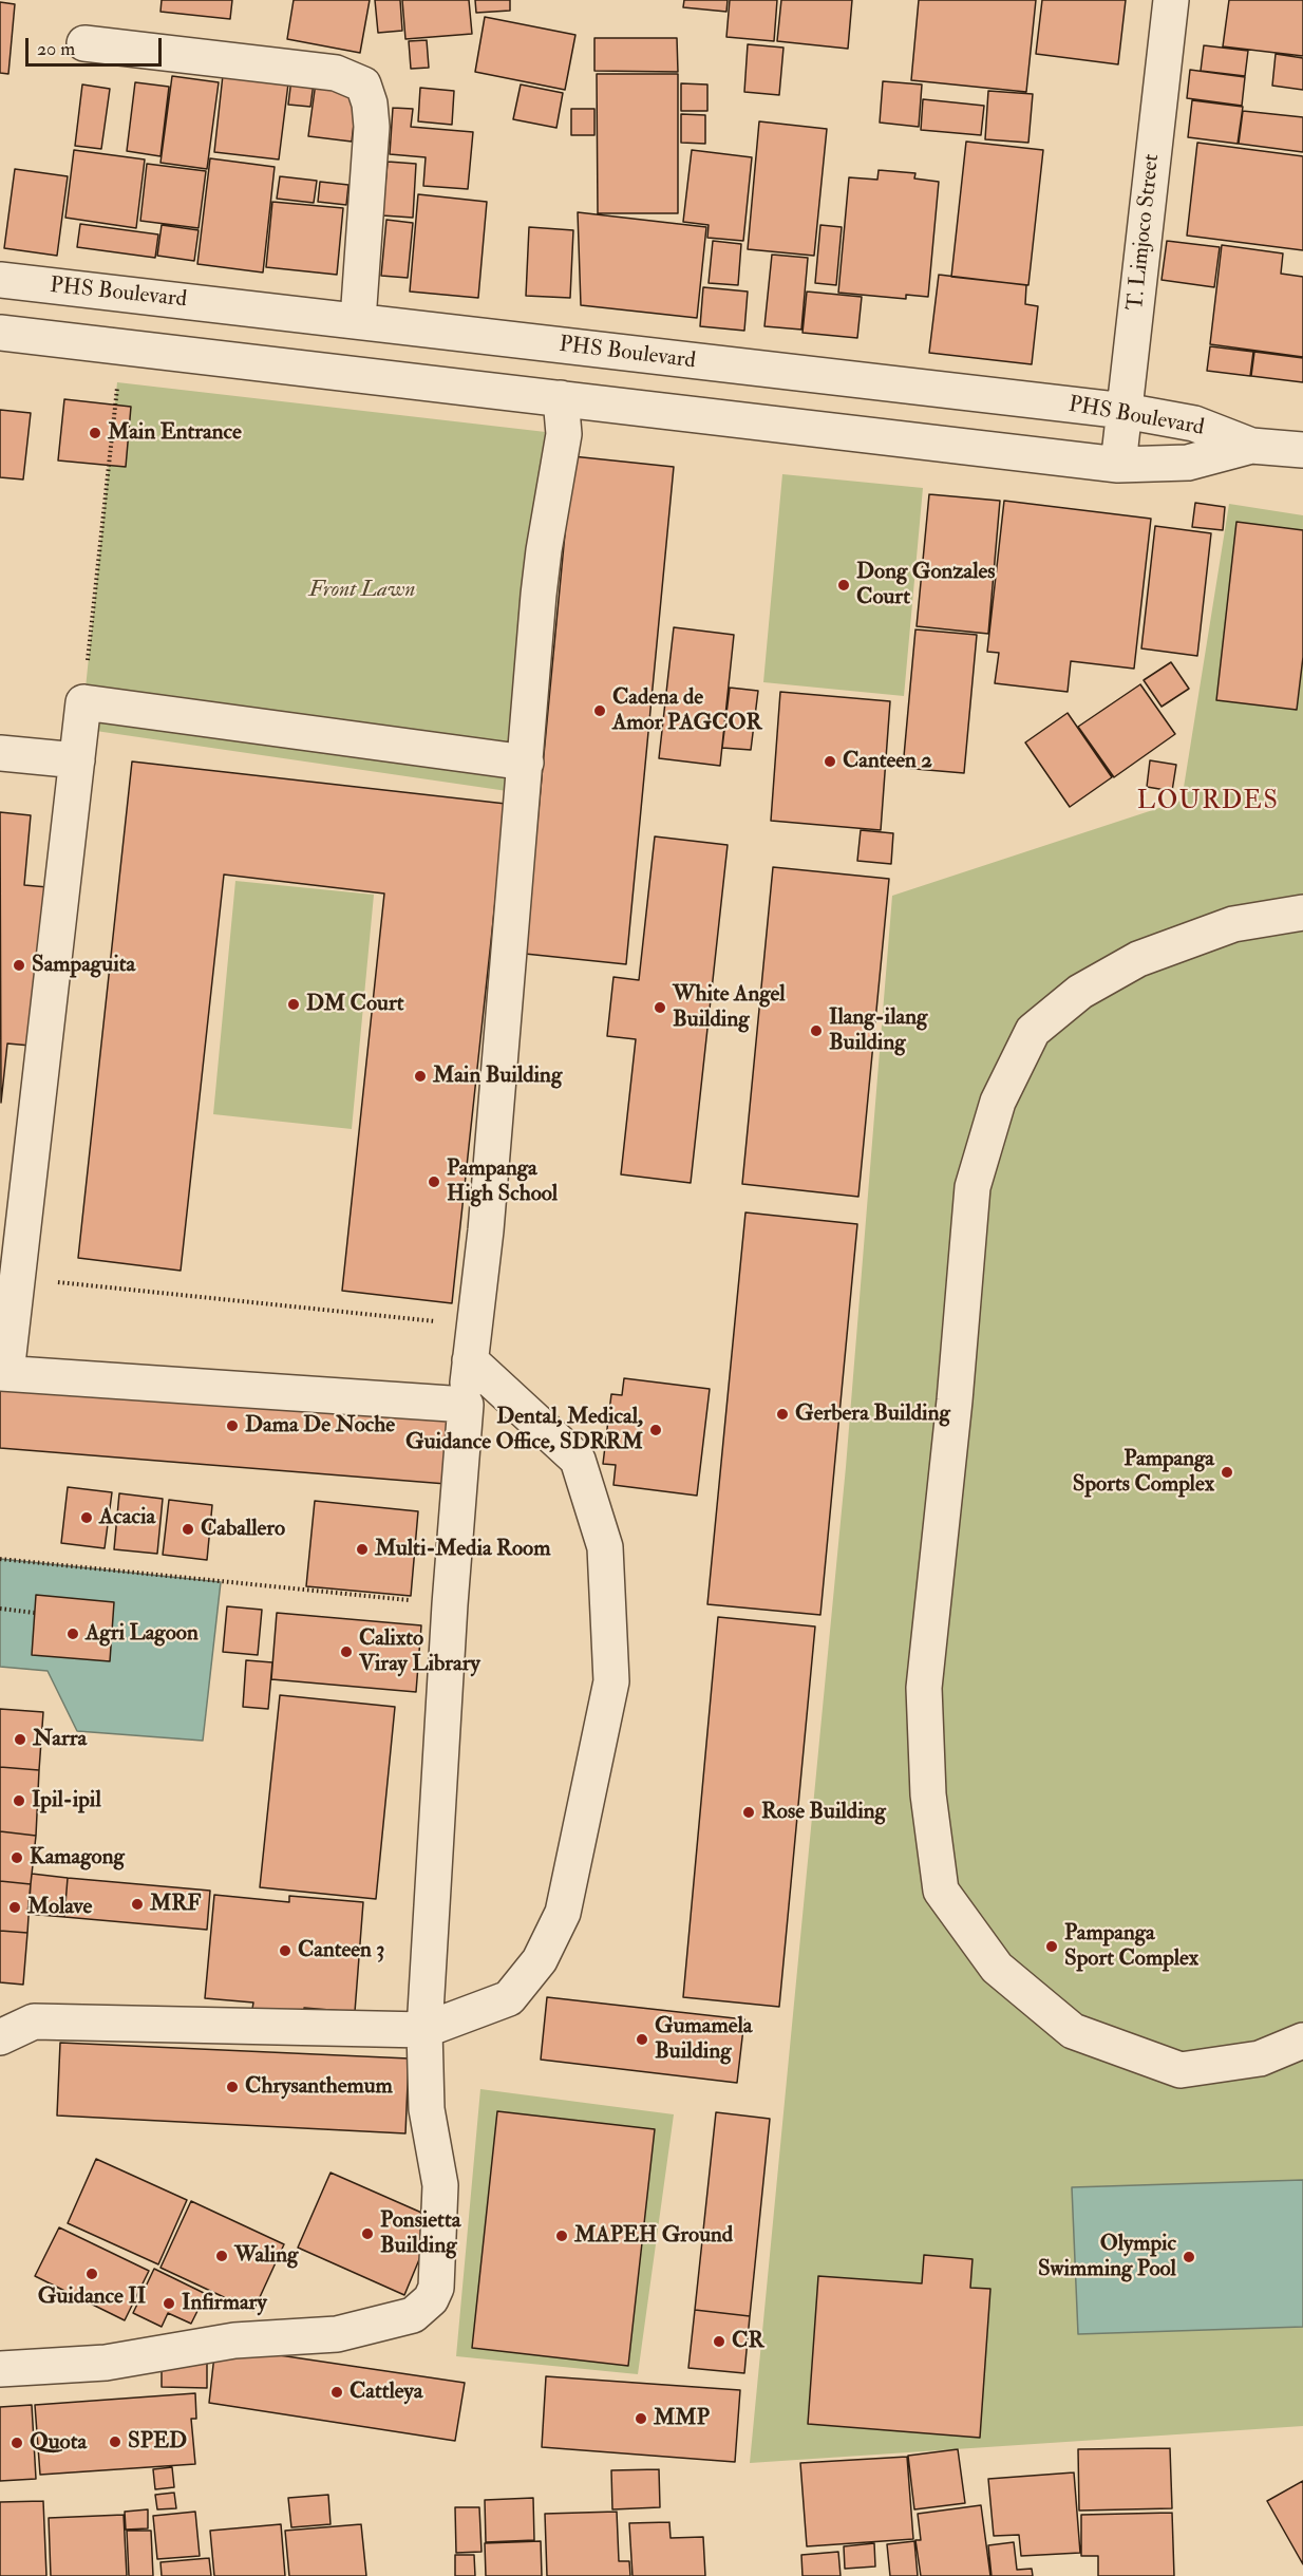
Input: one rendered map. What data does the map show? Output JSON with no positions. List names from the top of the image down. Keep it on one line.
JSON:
{"streets":{"street":["T. Limjoco Street","PHS Boulevard"]},"crossings":[["T. Limjoco Street","PHS Boulevard"]],"districts":["LOURDES"],"parks":["Front Lawn"],"places":["Main Entrance","Dong Gonzales Court","Cadena de Amor PAGCOR","Canteen 2","Sampaguita","DM Court","White Angel Building","Ilang-ilang Building","Main Building","Pampanga High School","Gerbera Building","Dama De Noche","Dental, Medical, Guidance Office, SDRRM","Pampanga Sports Complex","Acacia","Caballero","Multi-Media Room","Agri Lagoon","Calixto Viray Library","Narra","Ipil-ipil","Rose Building","Kamagong","MRF","Molave","Pampanga Sport Complex","Canteen 3","Gumamela Building","Chrysanthemum","Ponsietta Building","MAPEH Ground","Waling","Olympic Swimming Pool","Guidance II","Infirmary","CR","Cattleya","MMP","SPED","Quota"],"scale_bar":"20 m"}
